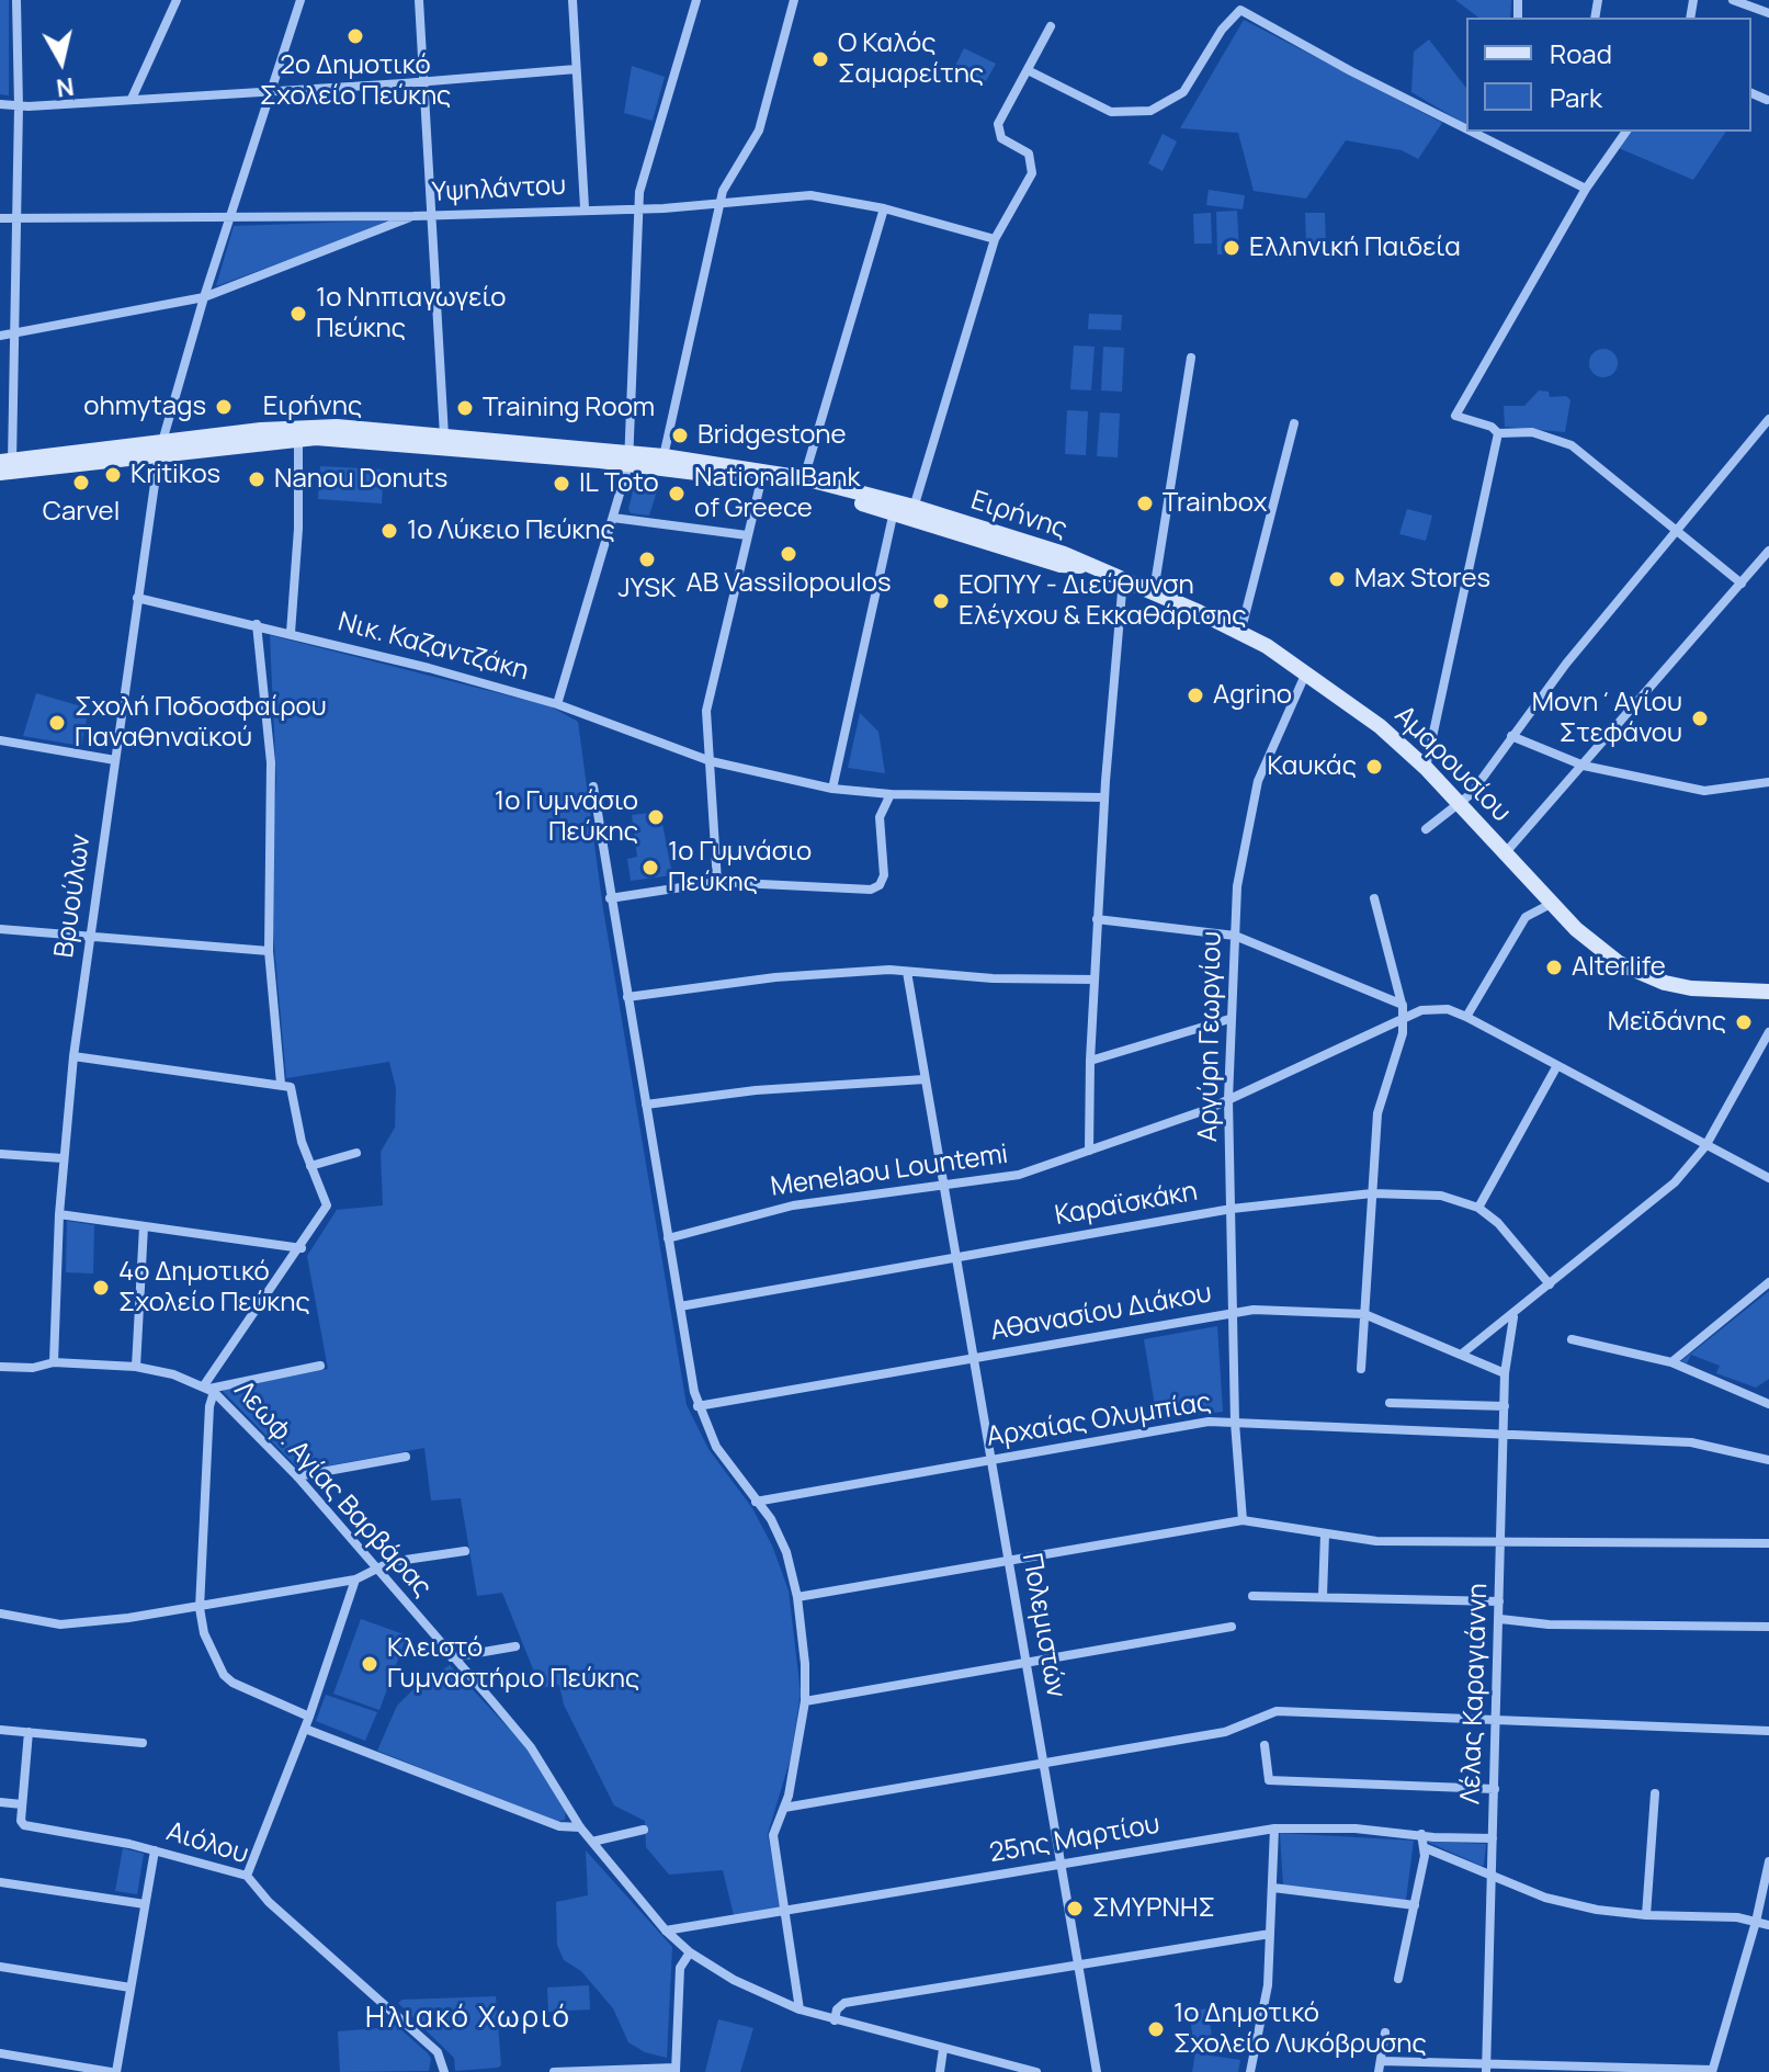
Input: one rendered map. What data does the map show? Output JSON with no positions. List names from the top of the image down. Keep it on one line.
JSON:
{"streets":{"main road":["Ειρήνης","Αμαρουσίου"],"street":["Υψηλάντου","Νικ. Καζαντζάκη","Βρυούλων","Αργύρη Γεωργίου","Menelaou Lountemi","Καραϊσκάκη","Αθανασίου Διάκου","Αρχαίας Ολυμπίας","Λεωφ. Αγίας Βαρβάρας","Πολεμιστών","Λέλας Καραγιάννη","25ης Μαρτίου","Αιόλου"]},"crossings":[["Υψηλάντου","Βρυούλων"],["Ειρήνης","Αμαρουσίου"],["Ειρήνης","Βρυούλων"],["Νικ. Καζαντζάκη","Βρυούλων"],["Αμαρουσίου","Αργύρη Γεωργίου"],["Αργύρη Γεωργίου","Menelaou Lountemi"],["Αργύρη Γεωργίου","Καραϊσκάκη"],["Αργύρη Γεωργίου","Αθανασίου Διάκου"],["Αργύρη Γεωργίου","Αρχαίας Ολυμπίας"],["Menelaou Lountemi","Πολεμιστών"],["Καραϊσκάκη","Πολεμιστών"],["Αθανασίου Διάκου","Πολεμιστών"],["Αθανασίου Διάκου","Λέλας Καραγιάννη"],["Αρχαίας Ολυμπίας","Πολεμιστών"],["Αρχαίας Ολυμπίας","Λέλας Καραγιάννη"],["Λεωφ. Αγίας Βαρβάρας","25ης Μαρτίου"],["Πολεμιστών","25ης Μαρτίου"],["Λέλας Καραγιάννη","25ης Μαρτίου"]],"districts":["Ηλιακό Χωριό"],"places":["2ο Δημοτικό Σχολείο Πεύκης","Ο Καλός Σαμαρείτης","Ελληνική Παιδεία","1ο Νηπιαγωγείο Πεύκης","ohmytags","Training Room","Bridgestone","Kritikos","Nanou Donuts","Carvel","IL Toto","National Bank of Greece","Trainbox","1ο Λύκειο Πεύκης","AB Vassilopoulos","JYSK","Max Stores","ΕΟΠΥΥ - Διεύθυνση Ελέγχου & Εκκαθάρισης","Agrino","Μονη΄Αγίου Στεφάνου","Σχολή Ποδοσφαίρου Παναθηναϊκού","Καυκάς","1o Γυμνάσιο Πεύκης","1ο Γυμνάσιο Πεύκης","Alterlife","Μεϊδάνης","4o Δημοτικό Σχολείο Πεύκης","Κλειστό Γυμναστήριο Πεύκης","ΣΜΥΡΝΗΣ","1ο Δημοτικό Σχολείο Λυκόβρυσης"],"legend":["Road","Park"],"north":"bottom"}
